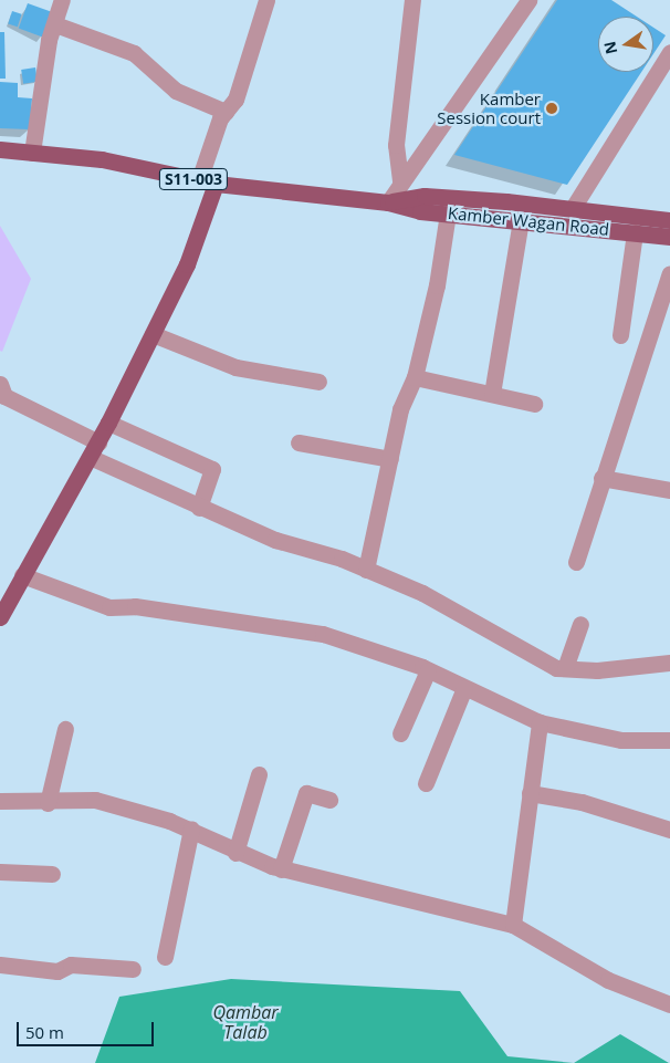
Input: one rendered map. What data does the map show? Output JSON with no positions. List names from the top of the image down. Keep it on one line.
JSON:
{"streets":{"main road":["S11-003","Kamber Wagan Road"]},"water":["Qambar Talab"],"places":["Kamber Session court"],"scale_bar":"50 m","north":"left"}
